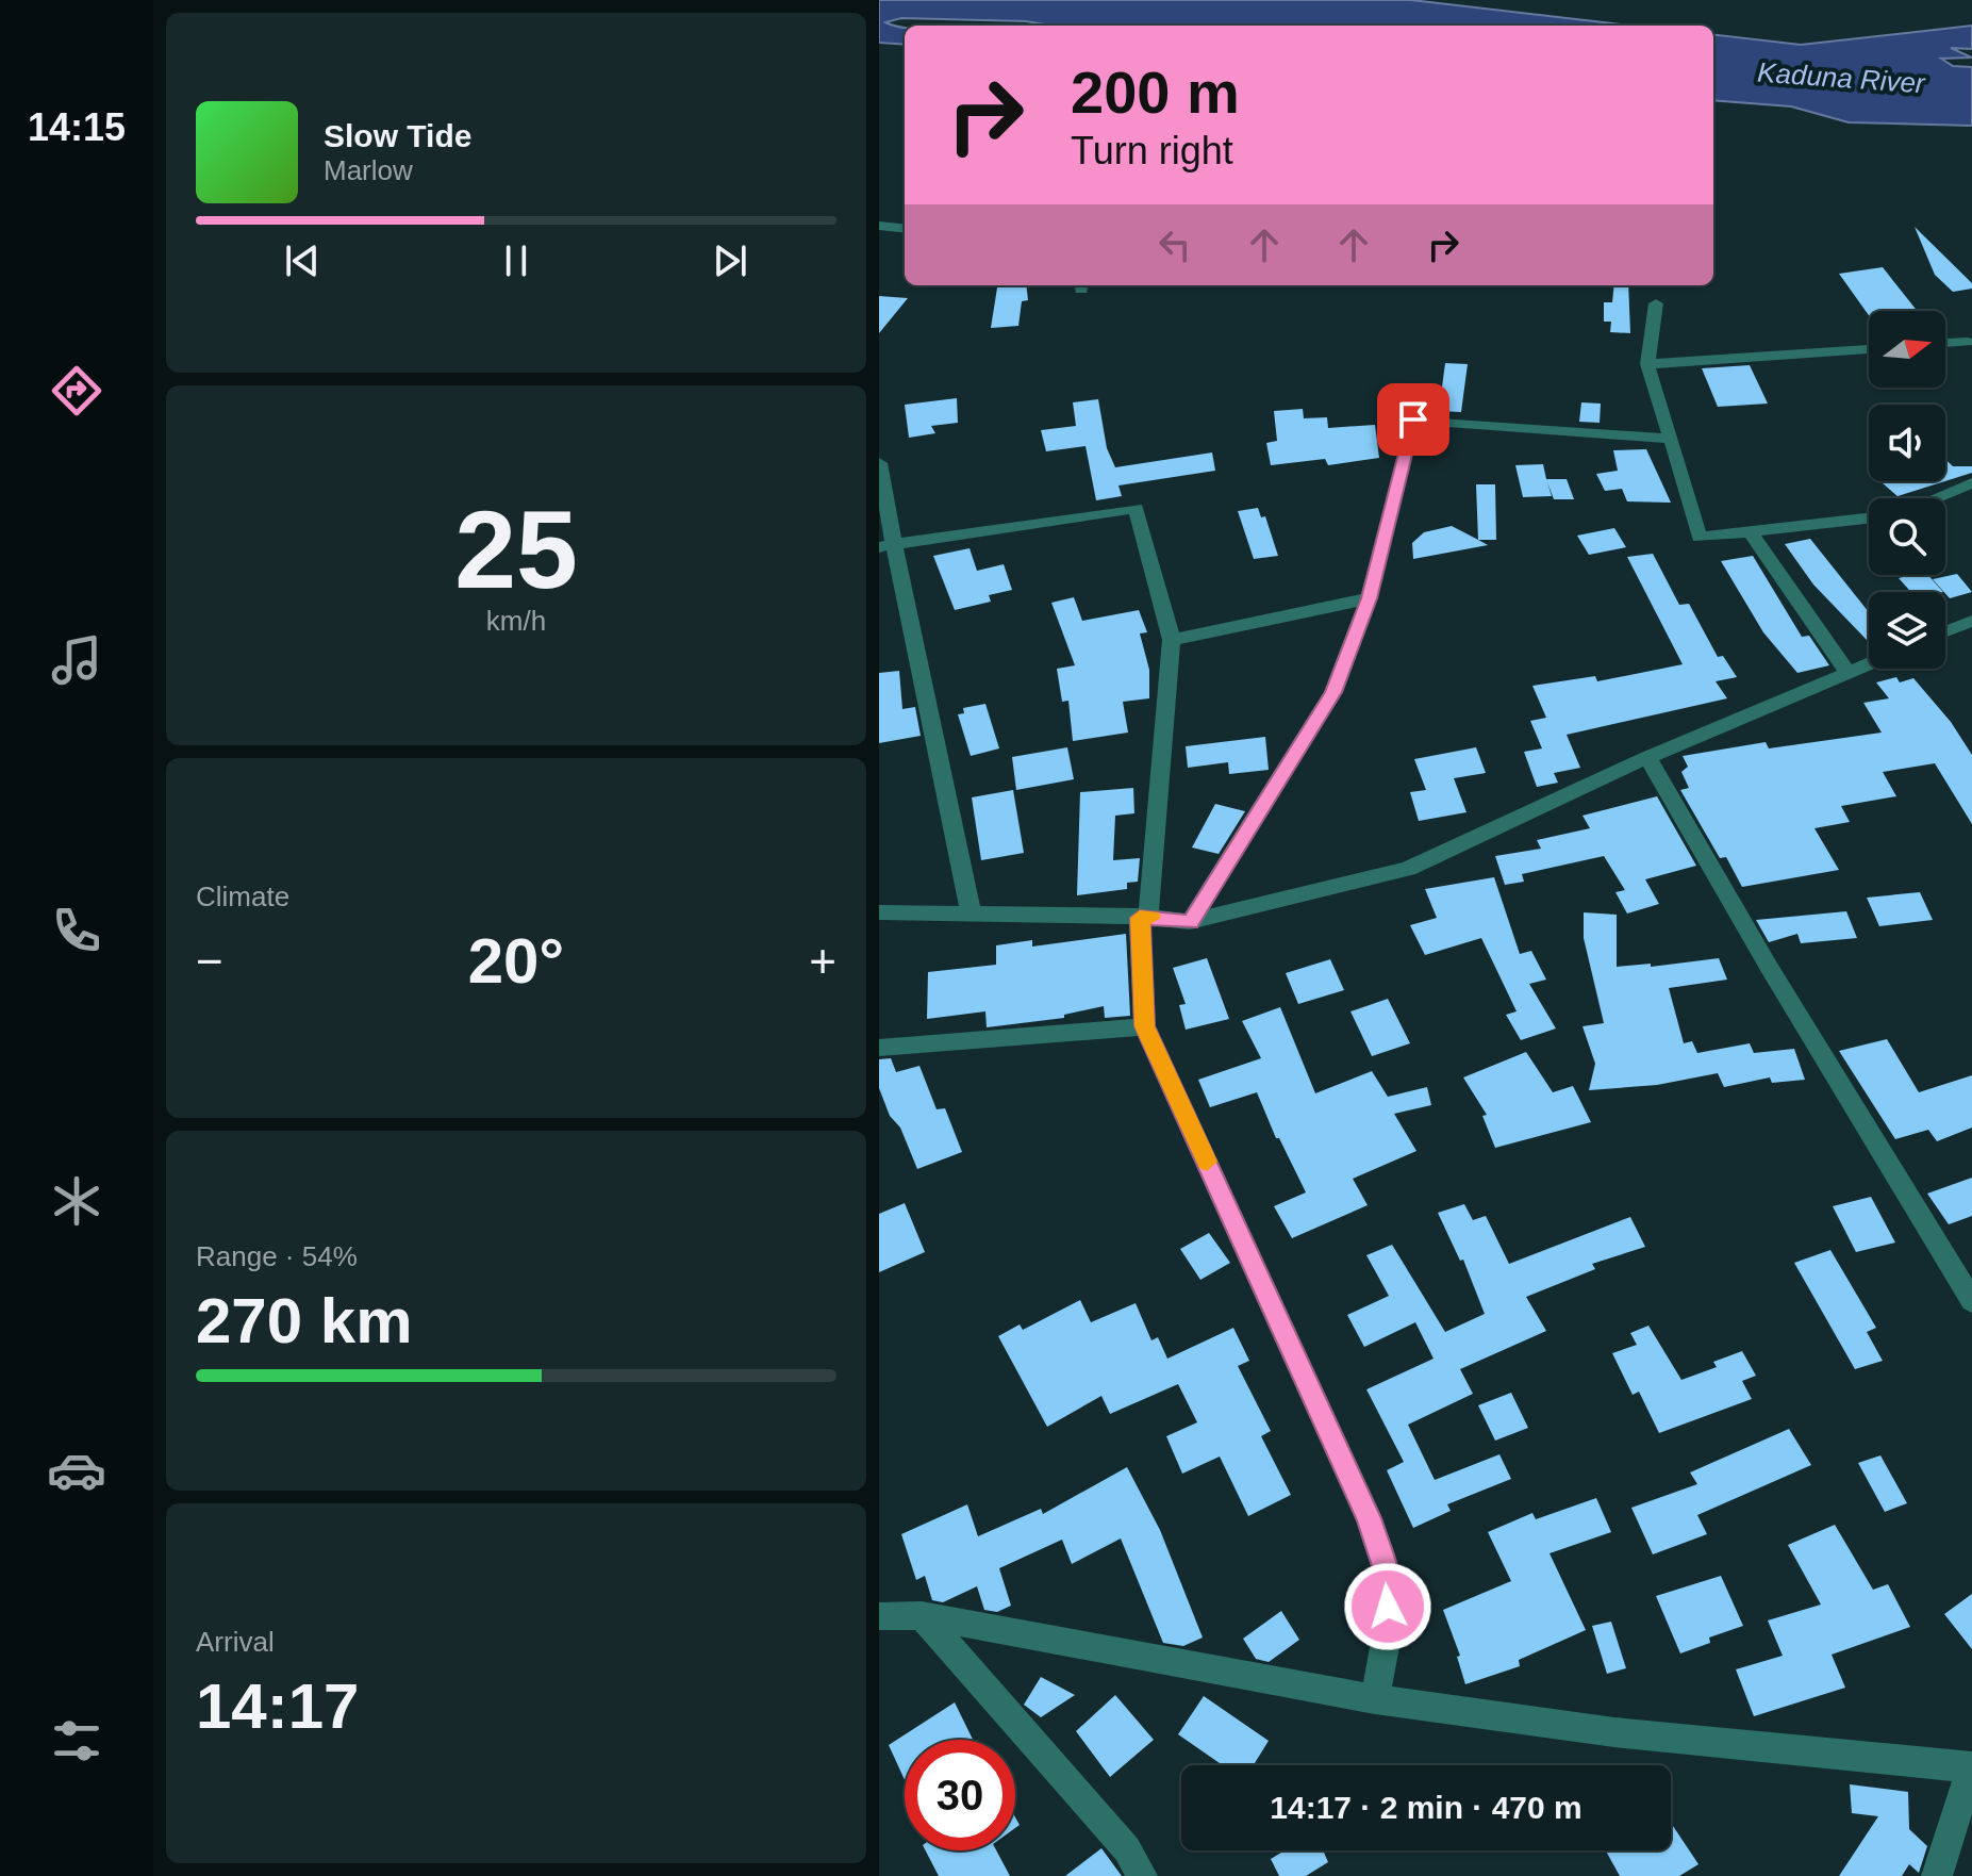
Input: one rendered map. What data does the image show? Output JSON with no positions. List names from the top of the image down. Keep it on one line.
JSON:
{"water":["Kaduna River"],"north":"right","page":{"tabs":"14:15","turn":["200 m","Turn right"],"song":["Slow Tide","Marlow"],"tile":[["25","km/h"],"Climate",["Range · 54%","270 km"],["Arrival","14:17"]],"heat":["−","20°","+"],"limit":"30","trip":"14:17 · 2 min · 470 m"}}
